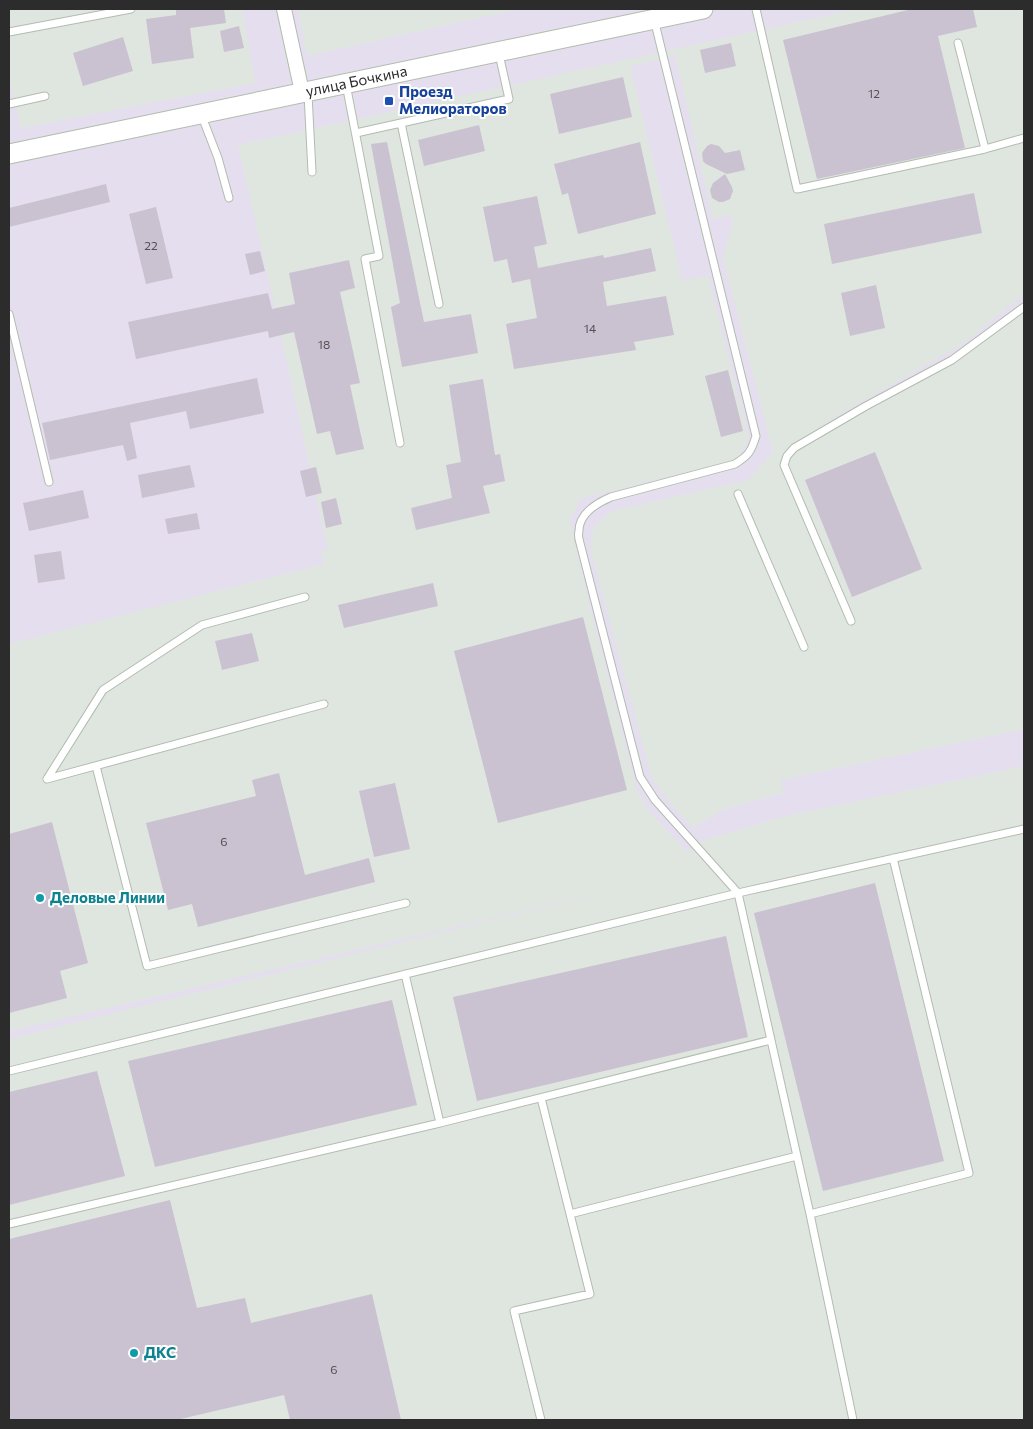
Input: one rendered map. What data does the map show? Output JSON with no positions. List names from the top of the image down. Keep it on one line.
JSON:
{"streets":{"street":["улица Бочкина"]},"places":{"transit":["Проезд Мелиораторов"],"other":["Деловые Линии","ДКС"]},"house_numbers":["12","22","14","18","6","6"]}
